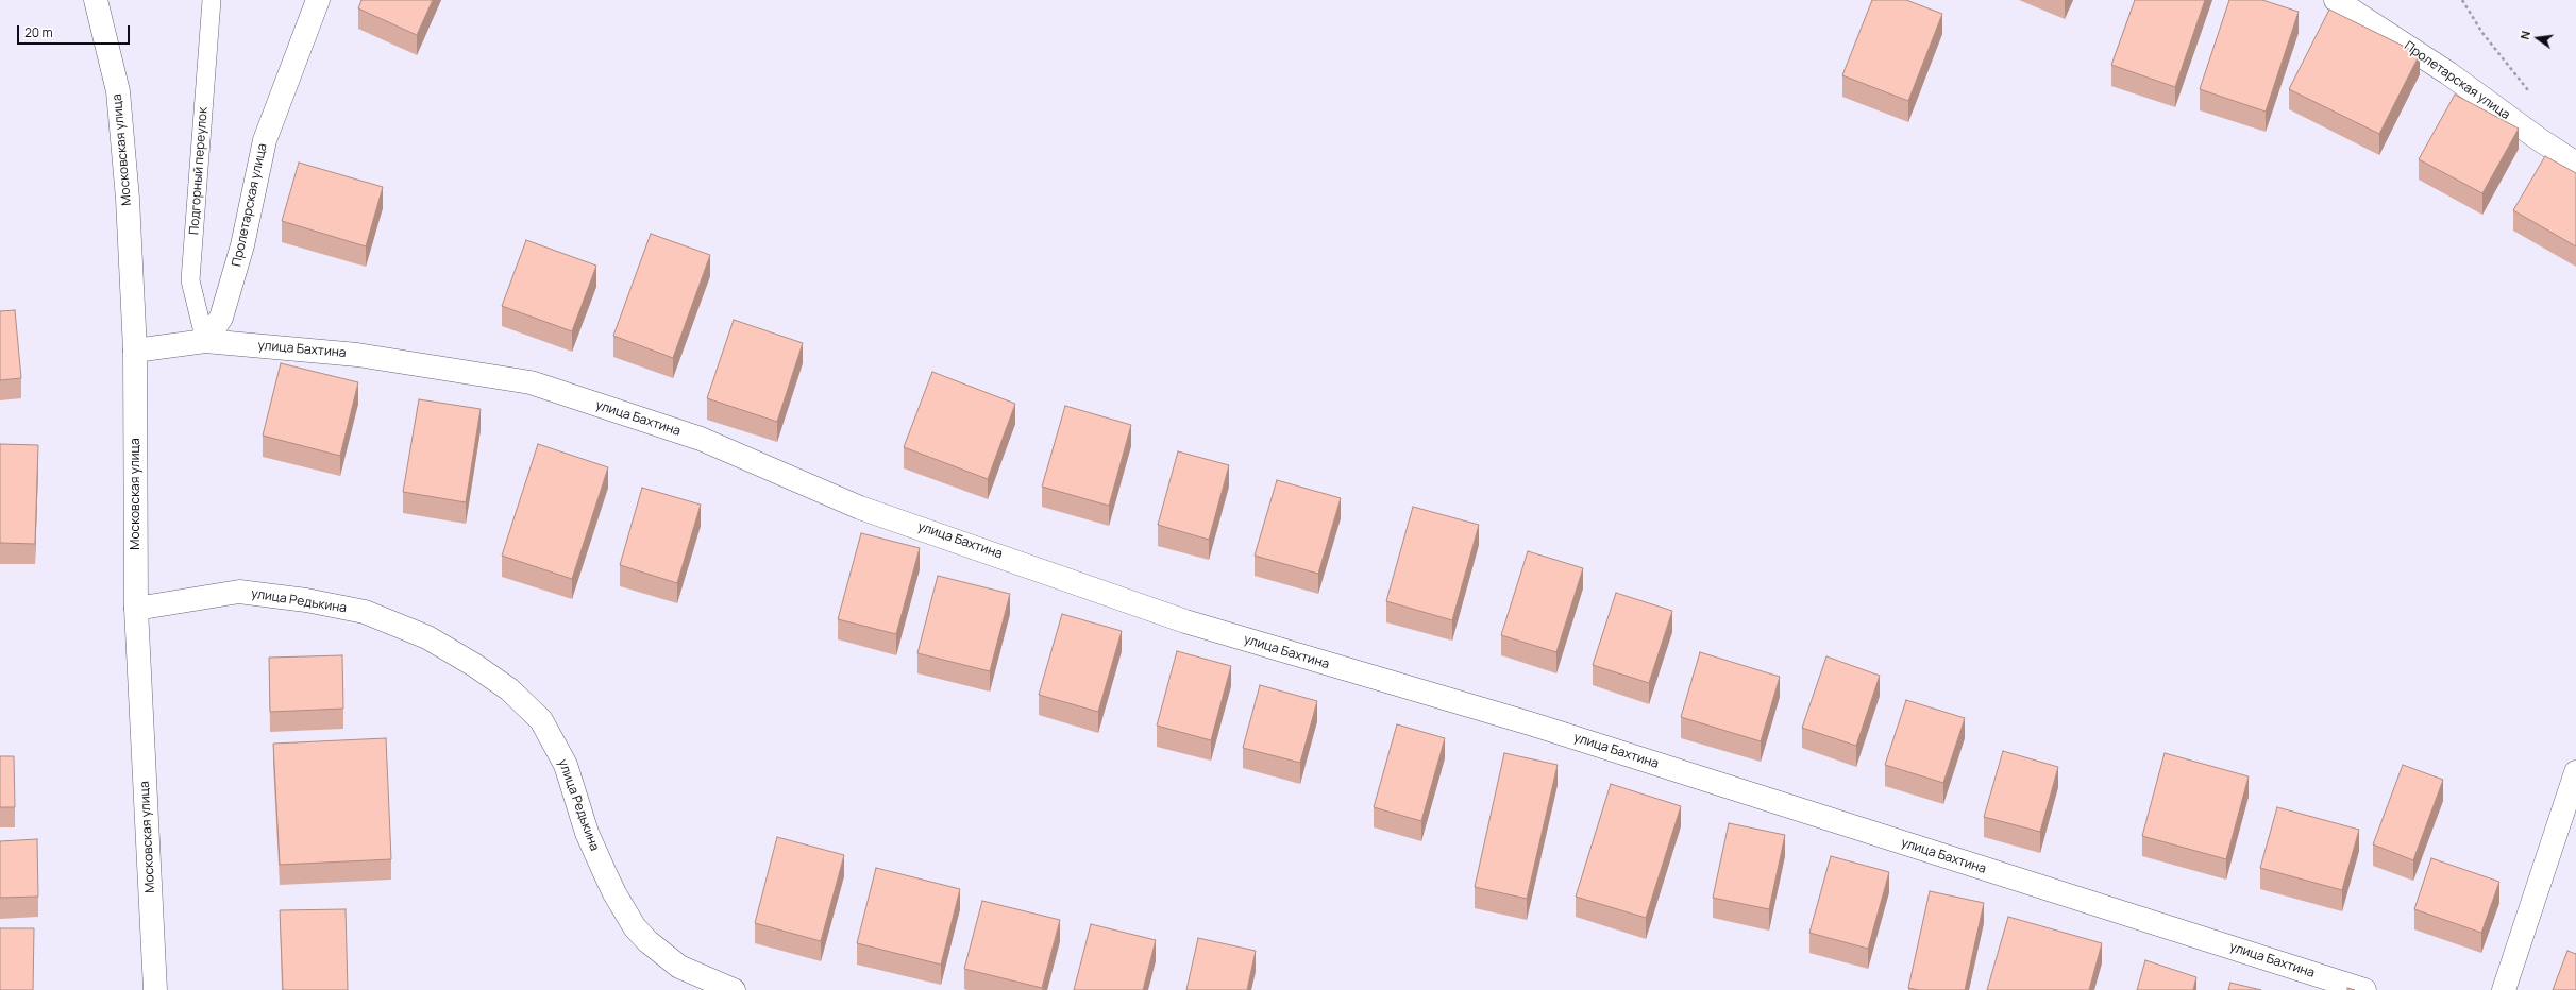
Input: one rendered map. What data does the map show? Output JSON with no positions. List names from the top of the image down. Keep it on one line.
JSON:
{"streets":{"street":["Пролетарская улица","Московская улица","улица Бахтина","улица Редькина"],"lane":["Подгорный переулок"]},"crossings":[["Пролетарская улица","Подгорный переулок"],["Пролетарская улица","улица Бахтина"],["Московская улица","улица Редькина"],["Подгорный переулок","улица Бахтина"]],"scale_bar":"20 m","north":"left"}
